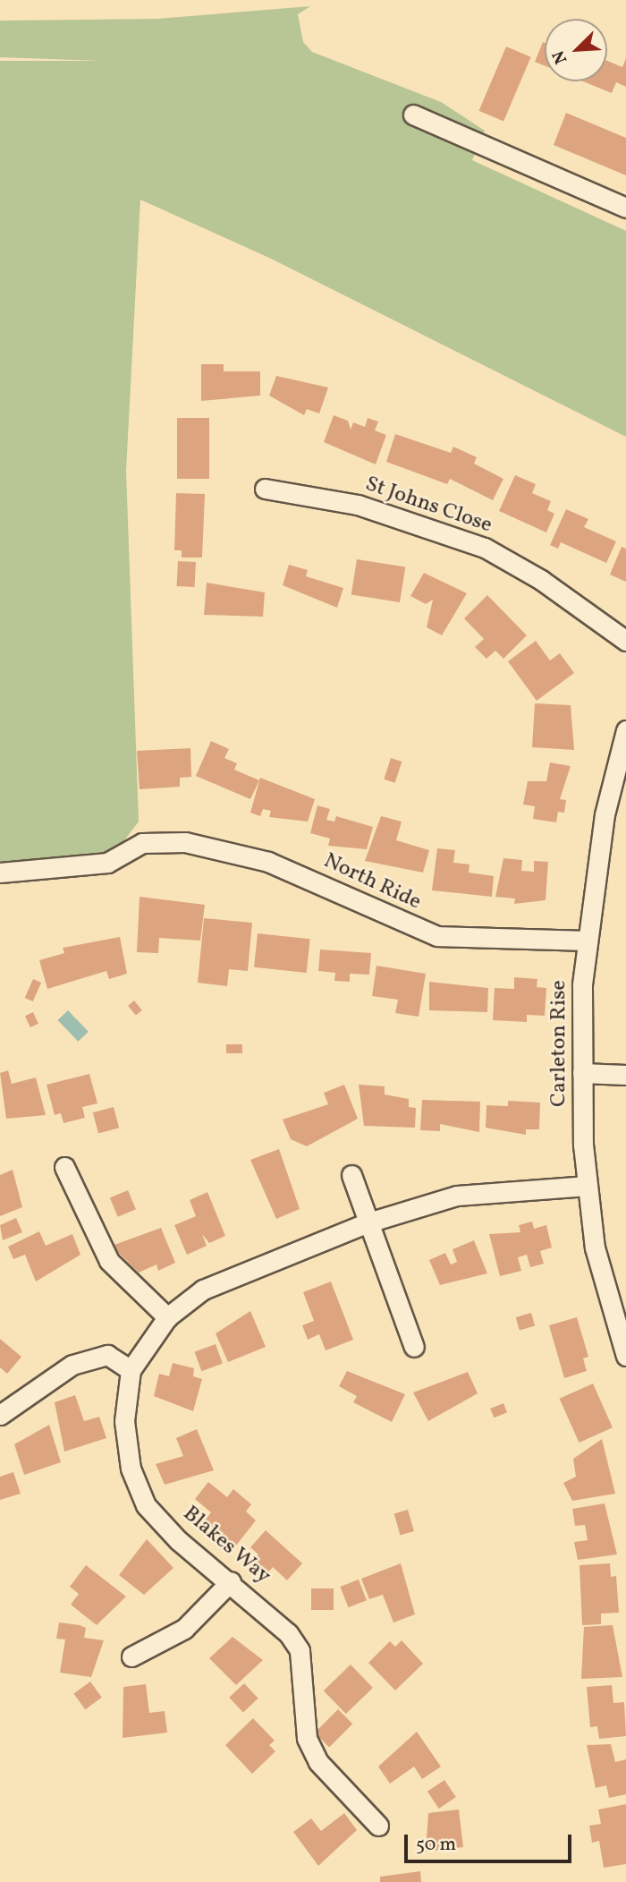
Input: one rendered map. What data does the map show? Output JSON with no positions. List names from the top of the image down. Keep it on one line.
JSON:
{"streets":{"street":["St Johns Close","North Ride","Carleton Rise","Blakes Way"]},"crossings":[["North Ride","Carleton Rise"],["Carleton Rise","Blakes Way"]],"scale_bar":"50 m","north":"bottom left"}
